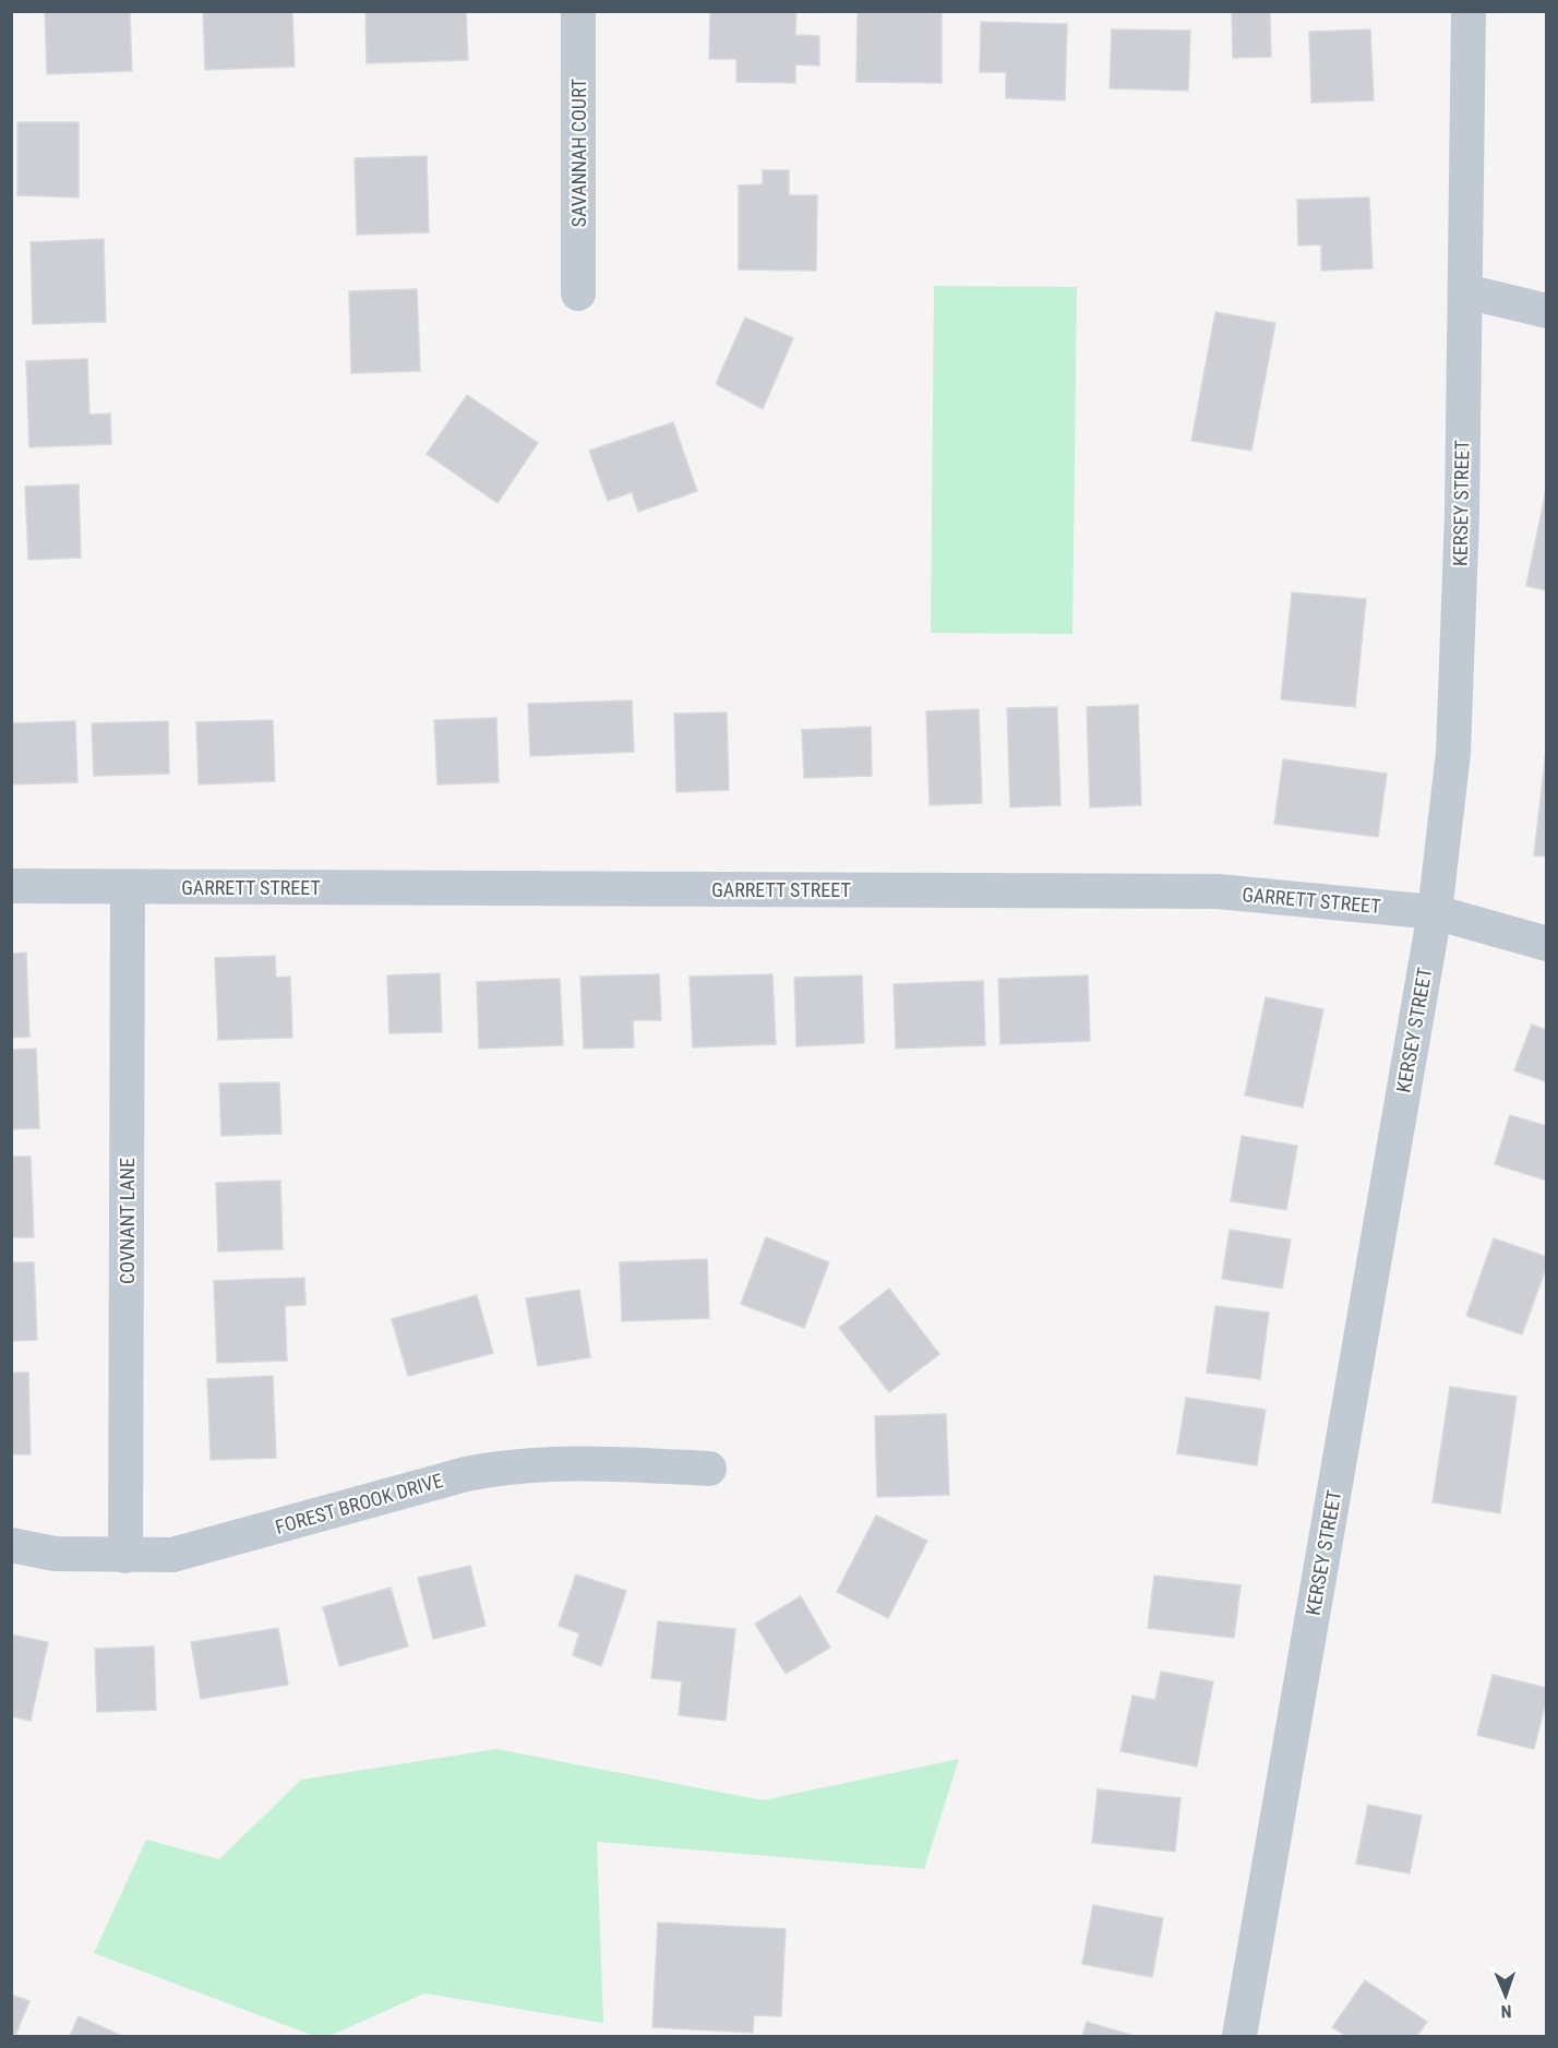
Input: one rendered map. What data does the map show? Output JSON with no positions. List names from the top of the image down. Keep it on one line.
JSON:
{"streets":{"street":["SAVANNAH COURT","KERSEY STREET","GARRETT STREET","COVNANT LANE","FOREST BROOK DRIVE"]},"crossings":[["KERSEY STREET","GARRETT STREET"],["GARRETT STREET","COVNANT LANE"],["COVNANT LANE","FOREST BROOK DRIVE"]],"north":"bottom"}
